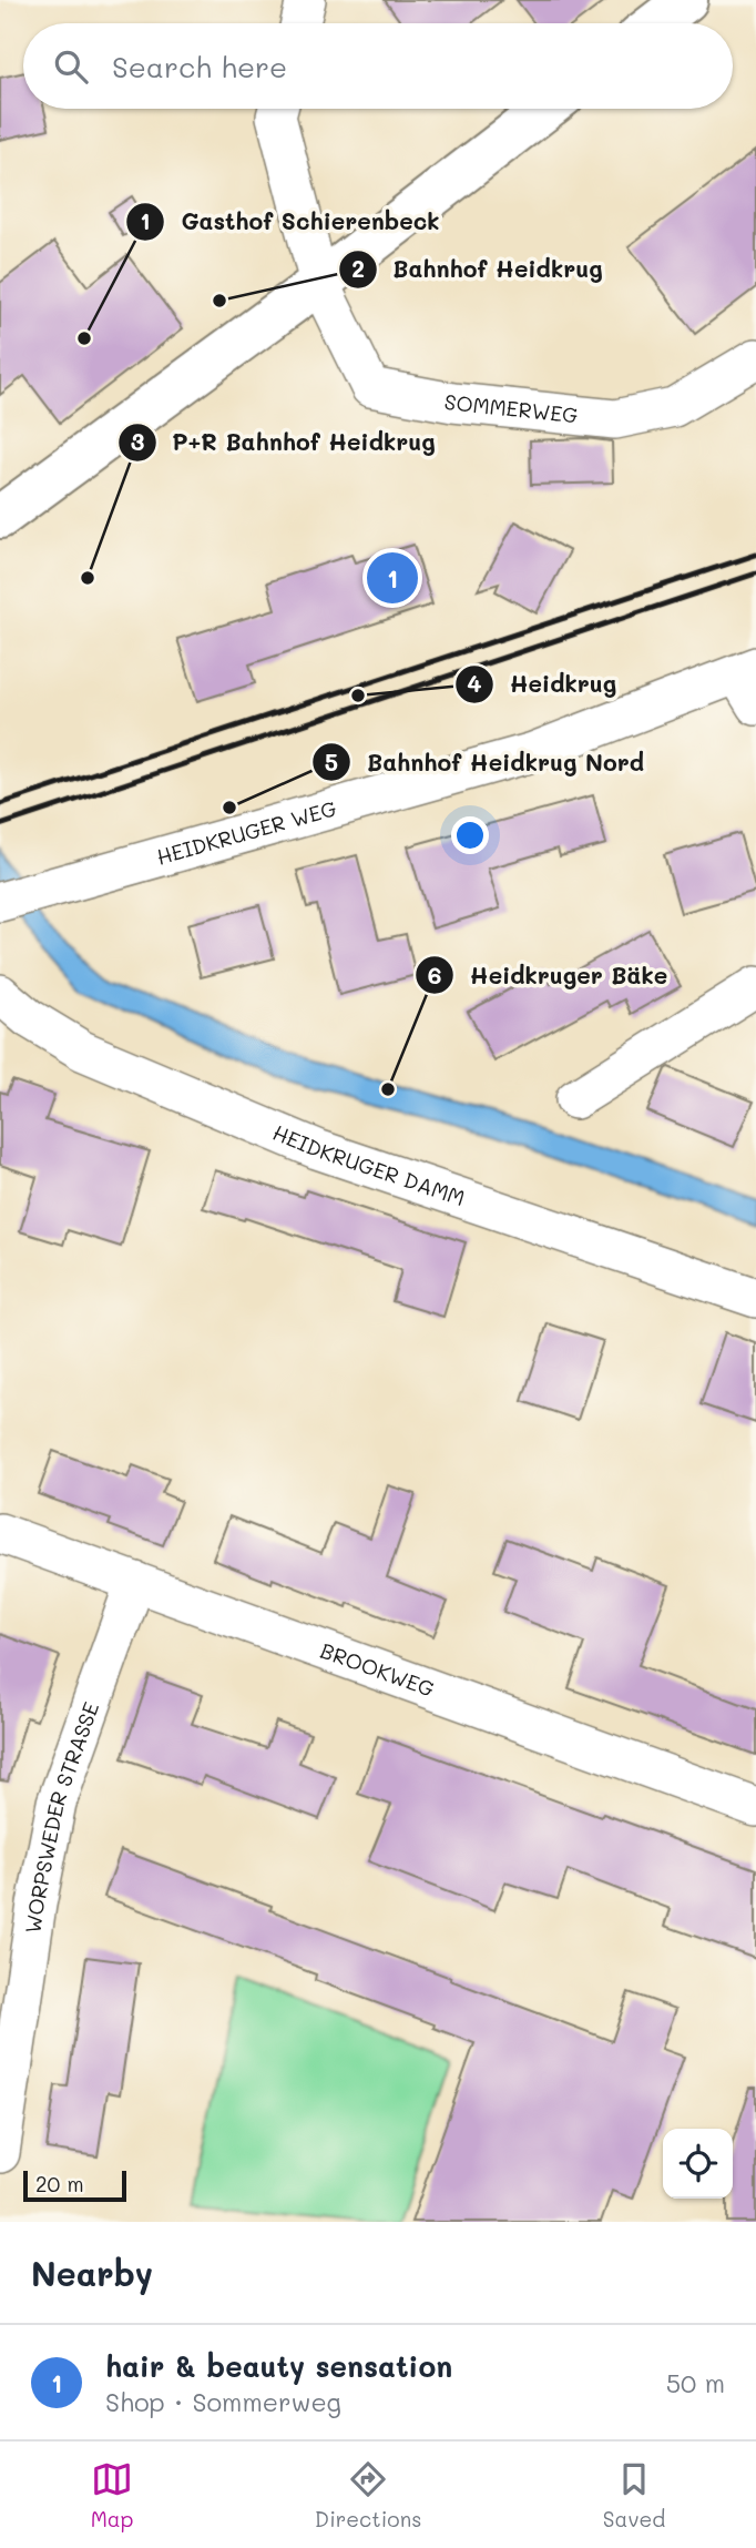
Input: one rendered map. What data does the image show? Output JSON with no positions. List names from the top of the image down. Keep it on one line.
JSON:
{"streets":{"street":["SOMMERWEG","HEIDKRUGER WEG","HEIDKRUGER DAMM","BROOKWEG","WORPSWEDER STRASSE"]},"crossings":[["BROOKWEG","WORPSWEDER STRASSE"]],"places":["Bahnhof Heidkrug","Gasthof Schierenbeck","P+R Bahnhof Heidkrug","Heidkrug","Bahnhof Heidkrug Nord","Heidkruger Bäke"],"scale_bar":"20 m","page":{"search":"Search here","pins":"1","scale":"20 m","heading":"Nearby","list":[{"mark":"1","name":"hair & beauty sensation","note":"Shop · Sommerweg","value":"50 m"}],"nav":["Map","Directions","Saved"]}}
